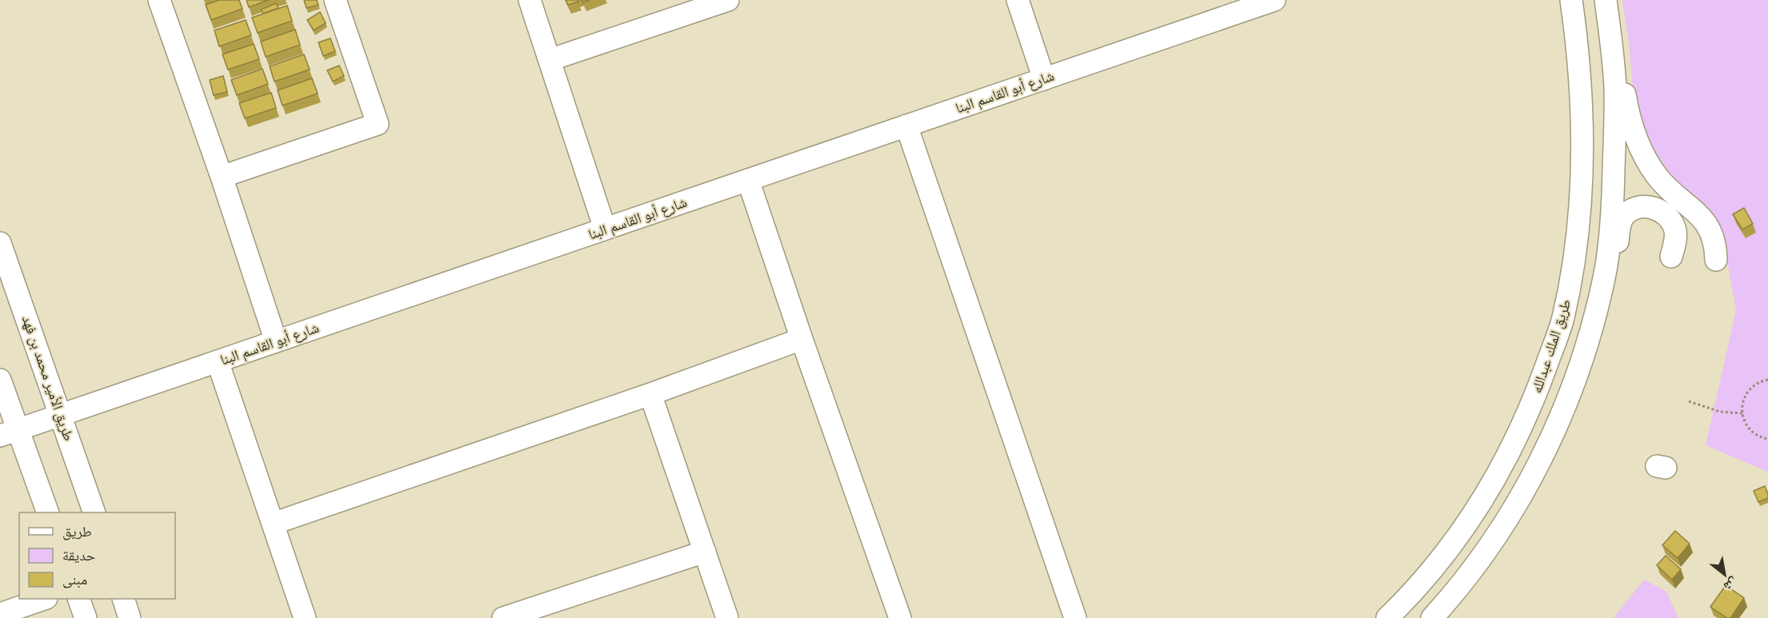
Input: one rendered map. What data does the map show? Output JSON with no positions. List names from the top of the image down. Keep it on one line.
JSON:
{"streets":{"street":["شارع أبو القاسم البنا","طريق الملك عبدالله","طريق الأمير محمد بن فهد"]},"crossings":[["شارع أبو القاسم البنا","طريق الأمير محمد بن فهد"]],"legend":["طريق","حديقة","مبنى"],"north":"bottom right"}
